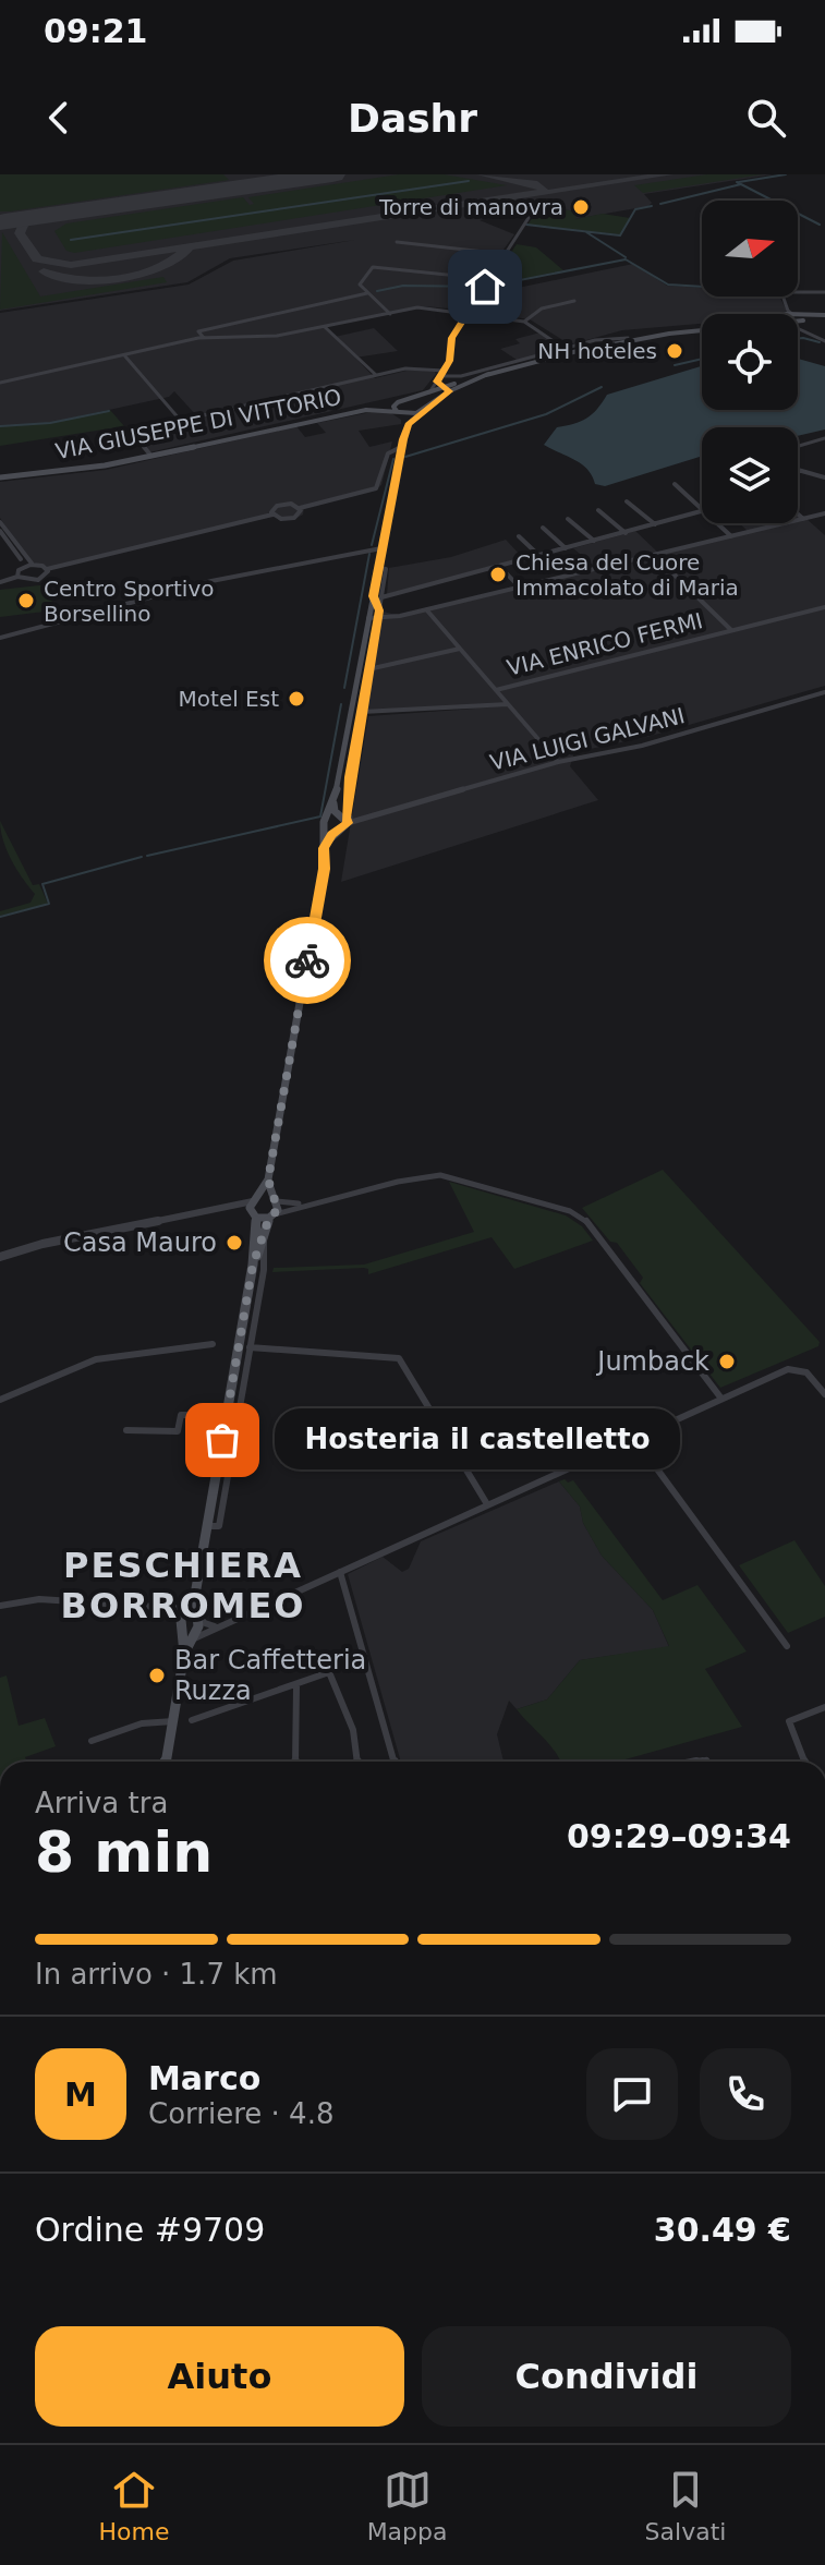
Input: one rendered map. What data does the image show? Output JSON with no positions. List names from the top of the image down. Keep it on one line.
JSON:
{"streets":{"main road":["VIA GIUSEPPE DI VITTORIO"],"street":["VIA ENRICO FERMI","VIA LUIGI GALVANI"]},"districts":["PESCHIERA BORROMEO"],"places":["Torre di manovra","NH hoteles","Chiesa del Cuore Immacolato di Maria","Centro Sportivo Borsellino","Motel Est","Casa Mauro","Jumback","Hosteria il castelletto","Bar Caffetteria Ruzza"],"north":"right","page":{"status":"09:21","header":"Dashr","bubble":"Hosteria il castelletto","heading":["8 min","Arriva tra","09:29–09:34"],"panel":["Marco","Corriere · 4.8","Ordine #9709","30.49 €"],"bar":"In arrivo · 1.7 km","round":"M","buttons":["Aiuto","Condividi"],"tabs":["Home","Mappa","Salvati"]}}
